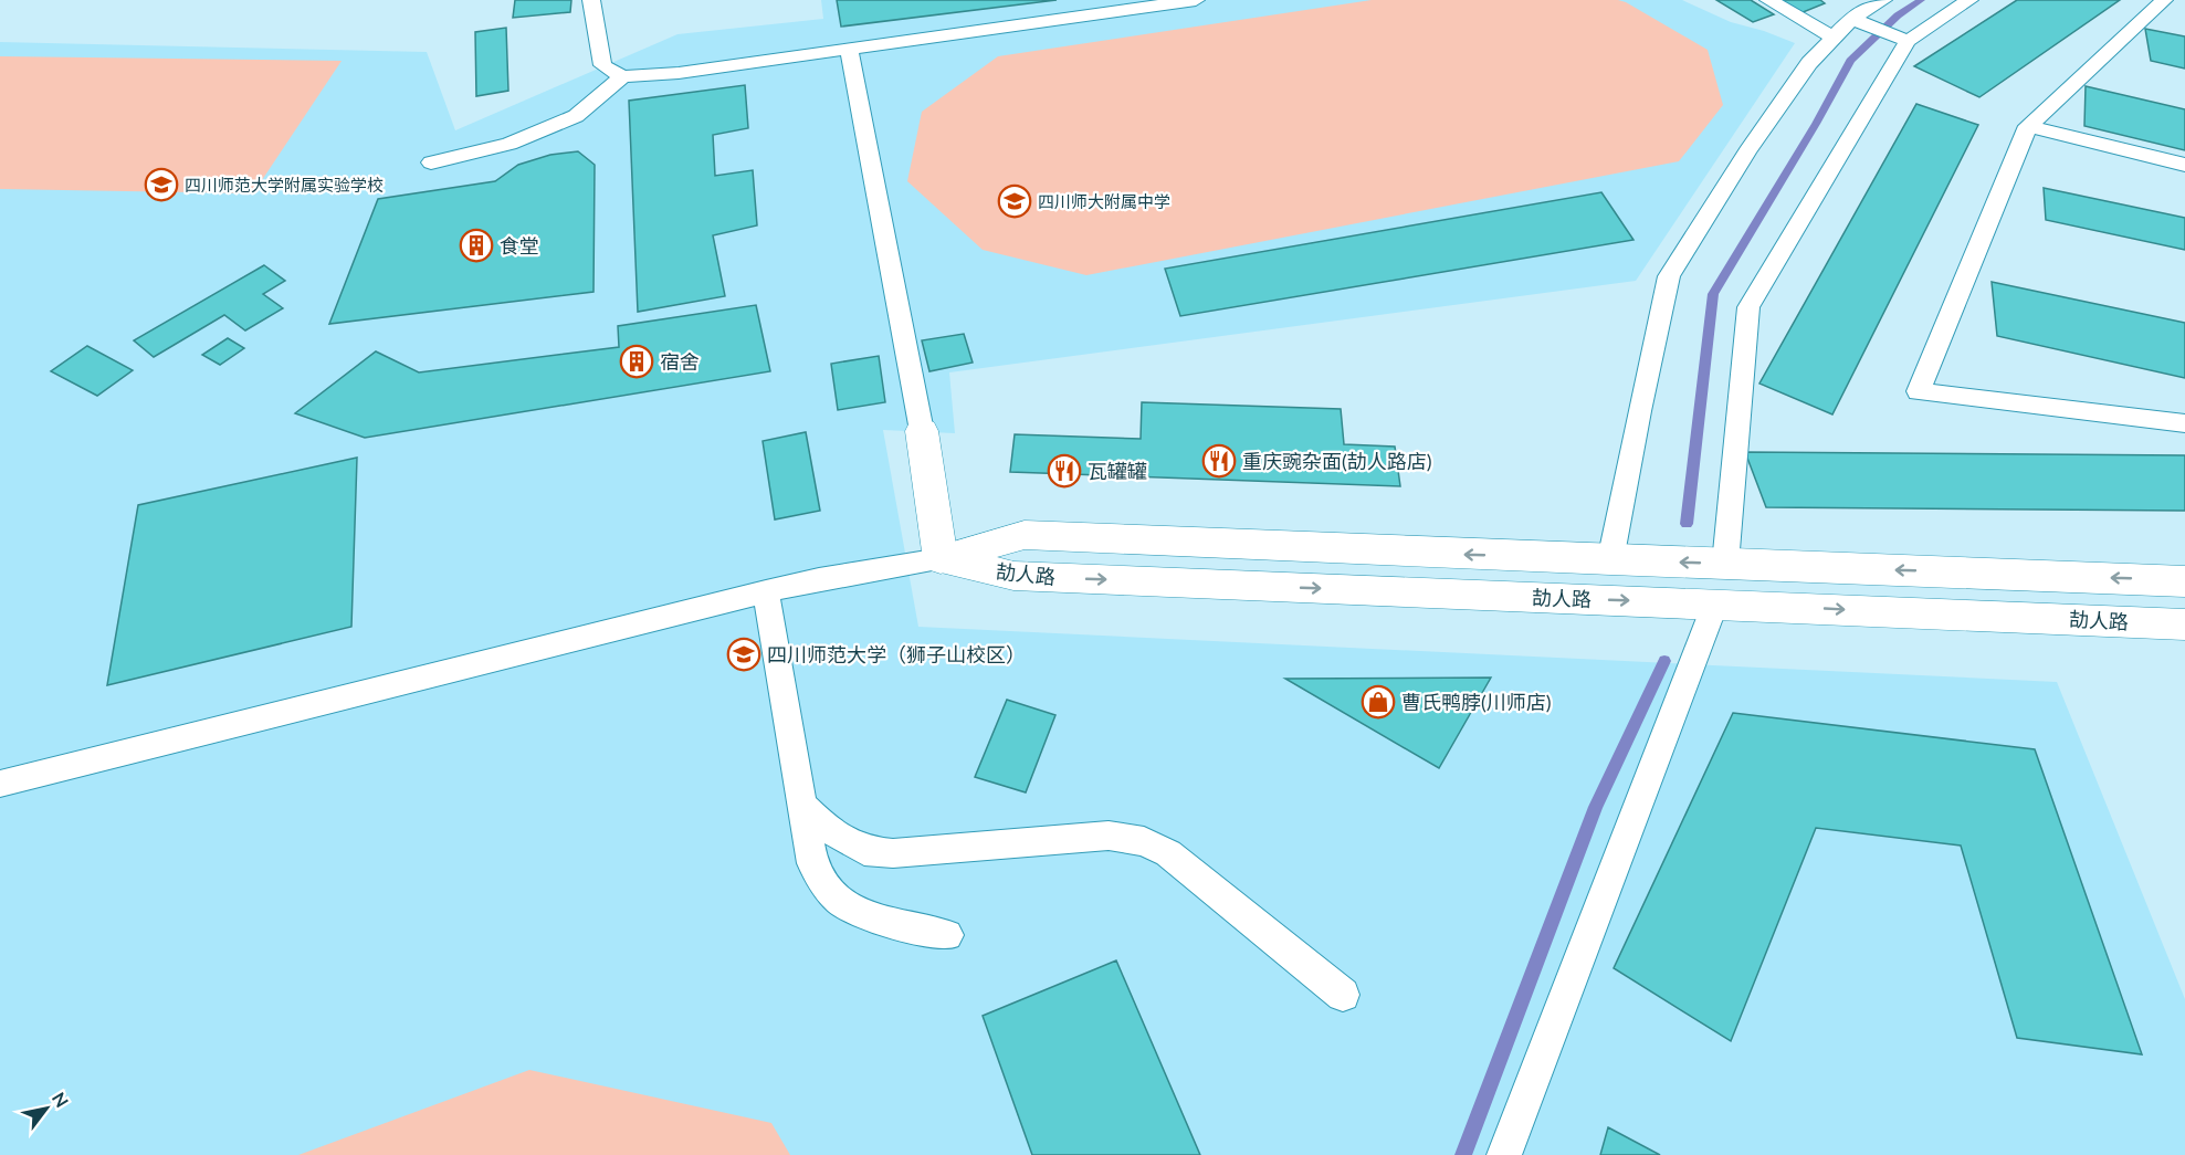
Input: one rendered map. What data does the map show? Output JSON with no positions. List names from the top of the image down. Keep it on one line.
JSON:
{"streets":{"street":["劼人路"]},"places":{"school or university":["四川师范大学附属实验学校","四川师大附属中学","四川师范大学（狮子山校区）"],"building":["食堂","宿舍"],"restaurant":["重庆豌杂面(劼人路店)","瓦罐罐"],"shop":["曹氏鸭脖(川师店)"]},"north":"top right"}
